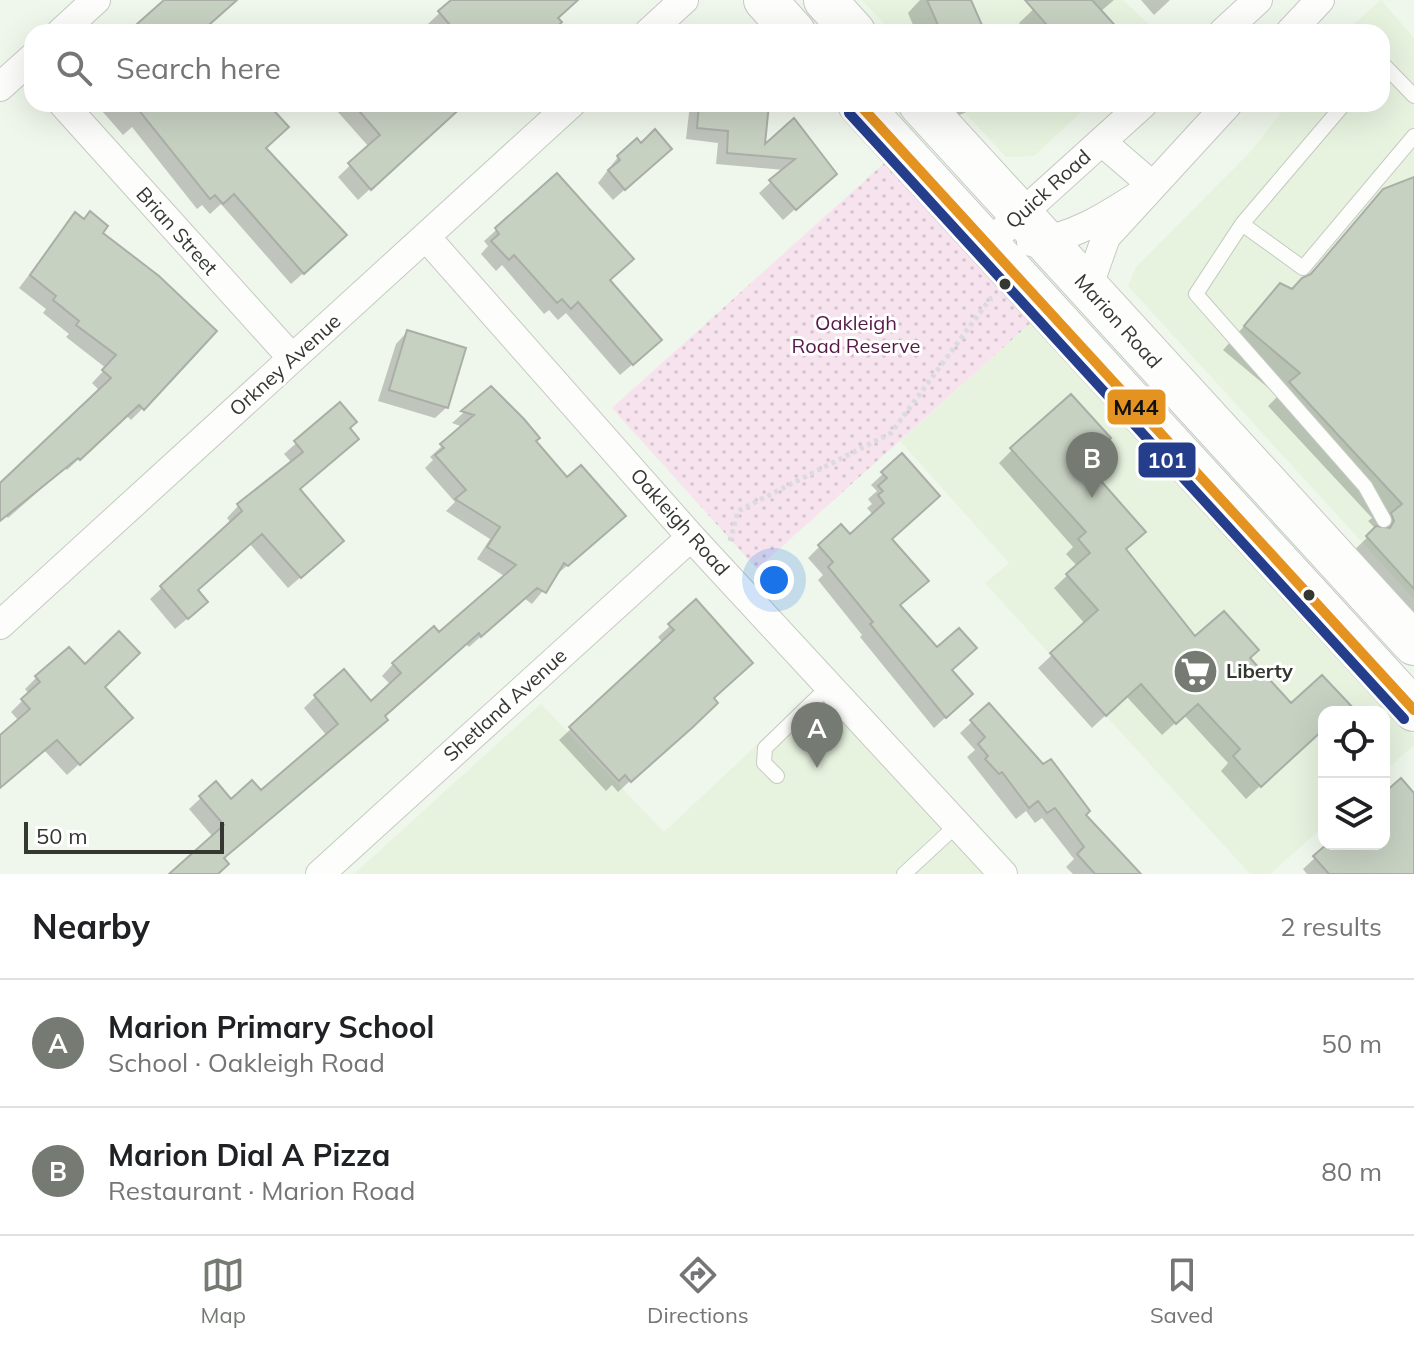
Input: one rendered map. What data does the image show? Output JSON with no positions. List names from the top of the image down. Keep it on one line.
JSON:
{"streets":{"main road":["Marion Road"],"street":["Quick Road","Brian Street","Orkney Avenue","Oakleigh Road","Shetland Avenue"]},"crossings":[["Quick Road","Marion Road"],["Brian Street","Orkney Avenue"],["Orkney Avenue","Oakleigh Road"],["Oakleigh Road","Shetland Avenue"]],"parks":["Oakleigh Road Reserve"],"places":{"supermarket":["Liberty"]},"lines":["transit line M44","transit line 101"],"scale_bar":"50 m","page":{"search":"Search here","pins":["B","A"],"scale":"50 m","heading":["Nearby","2 results"],"list":[{"mark":"A","name":"Marion Primary School","note":"School · Oakleigh Road","value":"50 m"},{"mark":"B","name":"Marion Dial A Pizza","note":"Restaurant · Marion Road","value":"80 m"}],"nav":["Map","Directions","Saved"]}}
